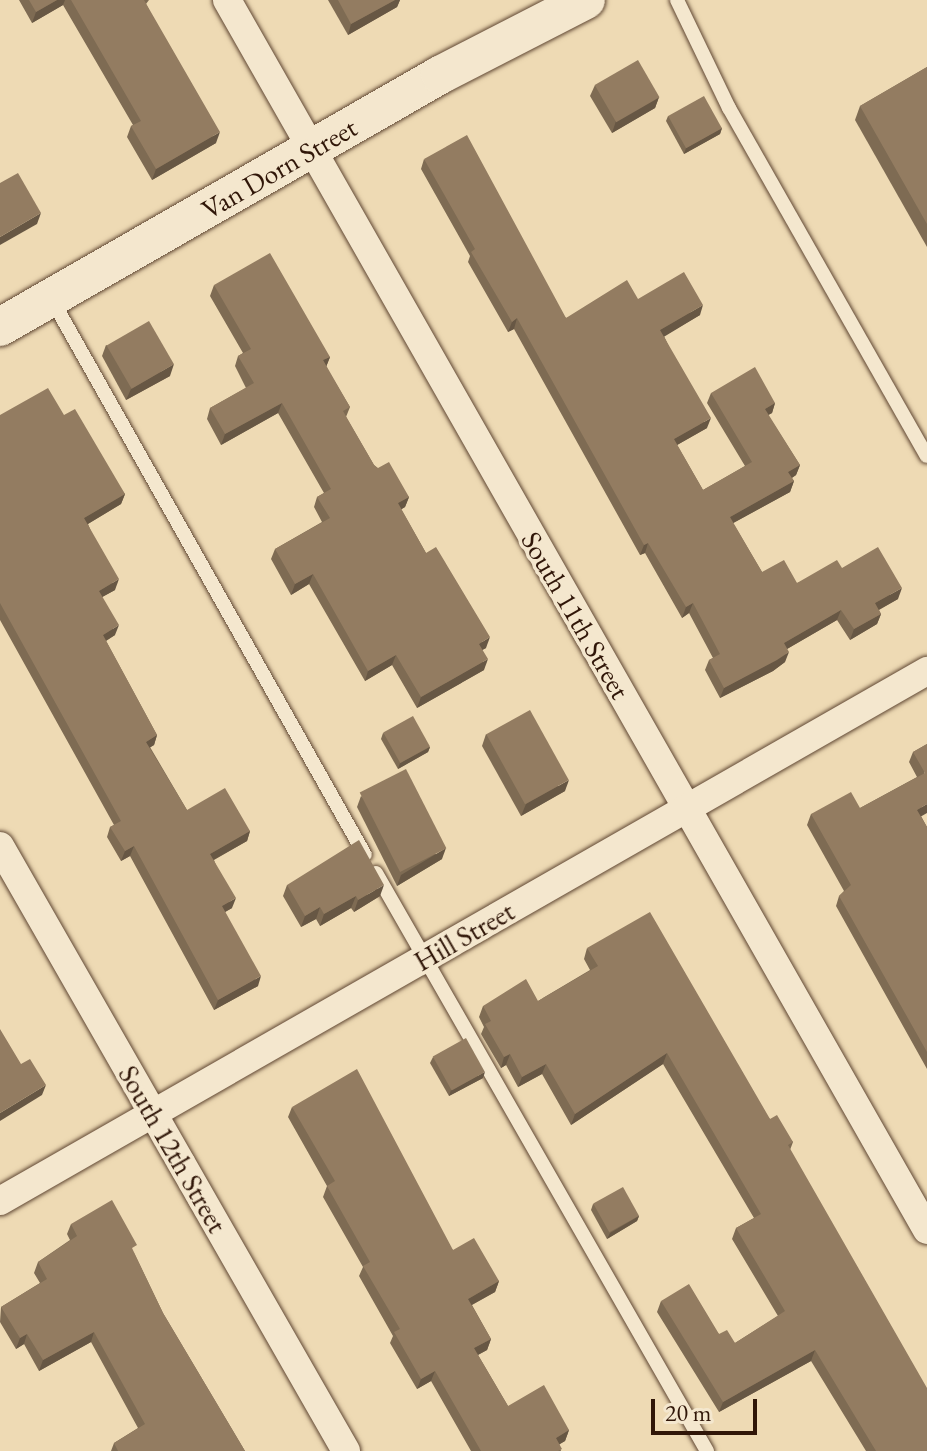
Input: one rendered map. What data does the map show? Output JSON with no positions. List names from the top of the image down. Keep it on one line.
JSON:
{"streets":{"main road":["Van Dorn Street"],"street":["South 11th Street","Hill Street","South 12th Street"]},"crossings":[["Van Dorn Street","South 11th Street"],["South 11th Street","Hill Street"],["Hill Street","South 12th Street"]],"scale_bar":"20 m"}
